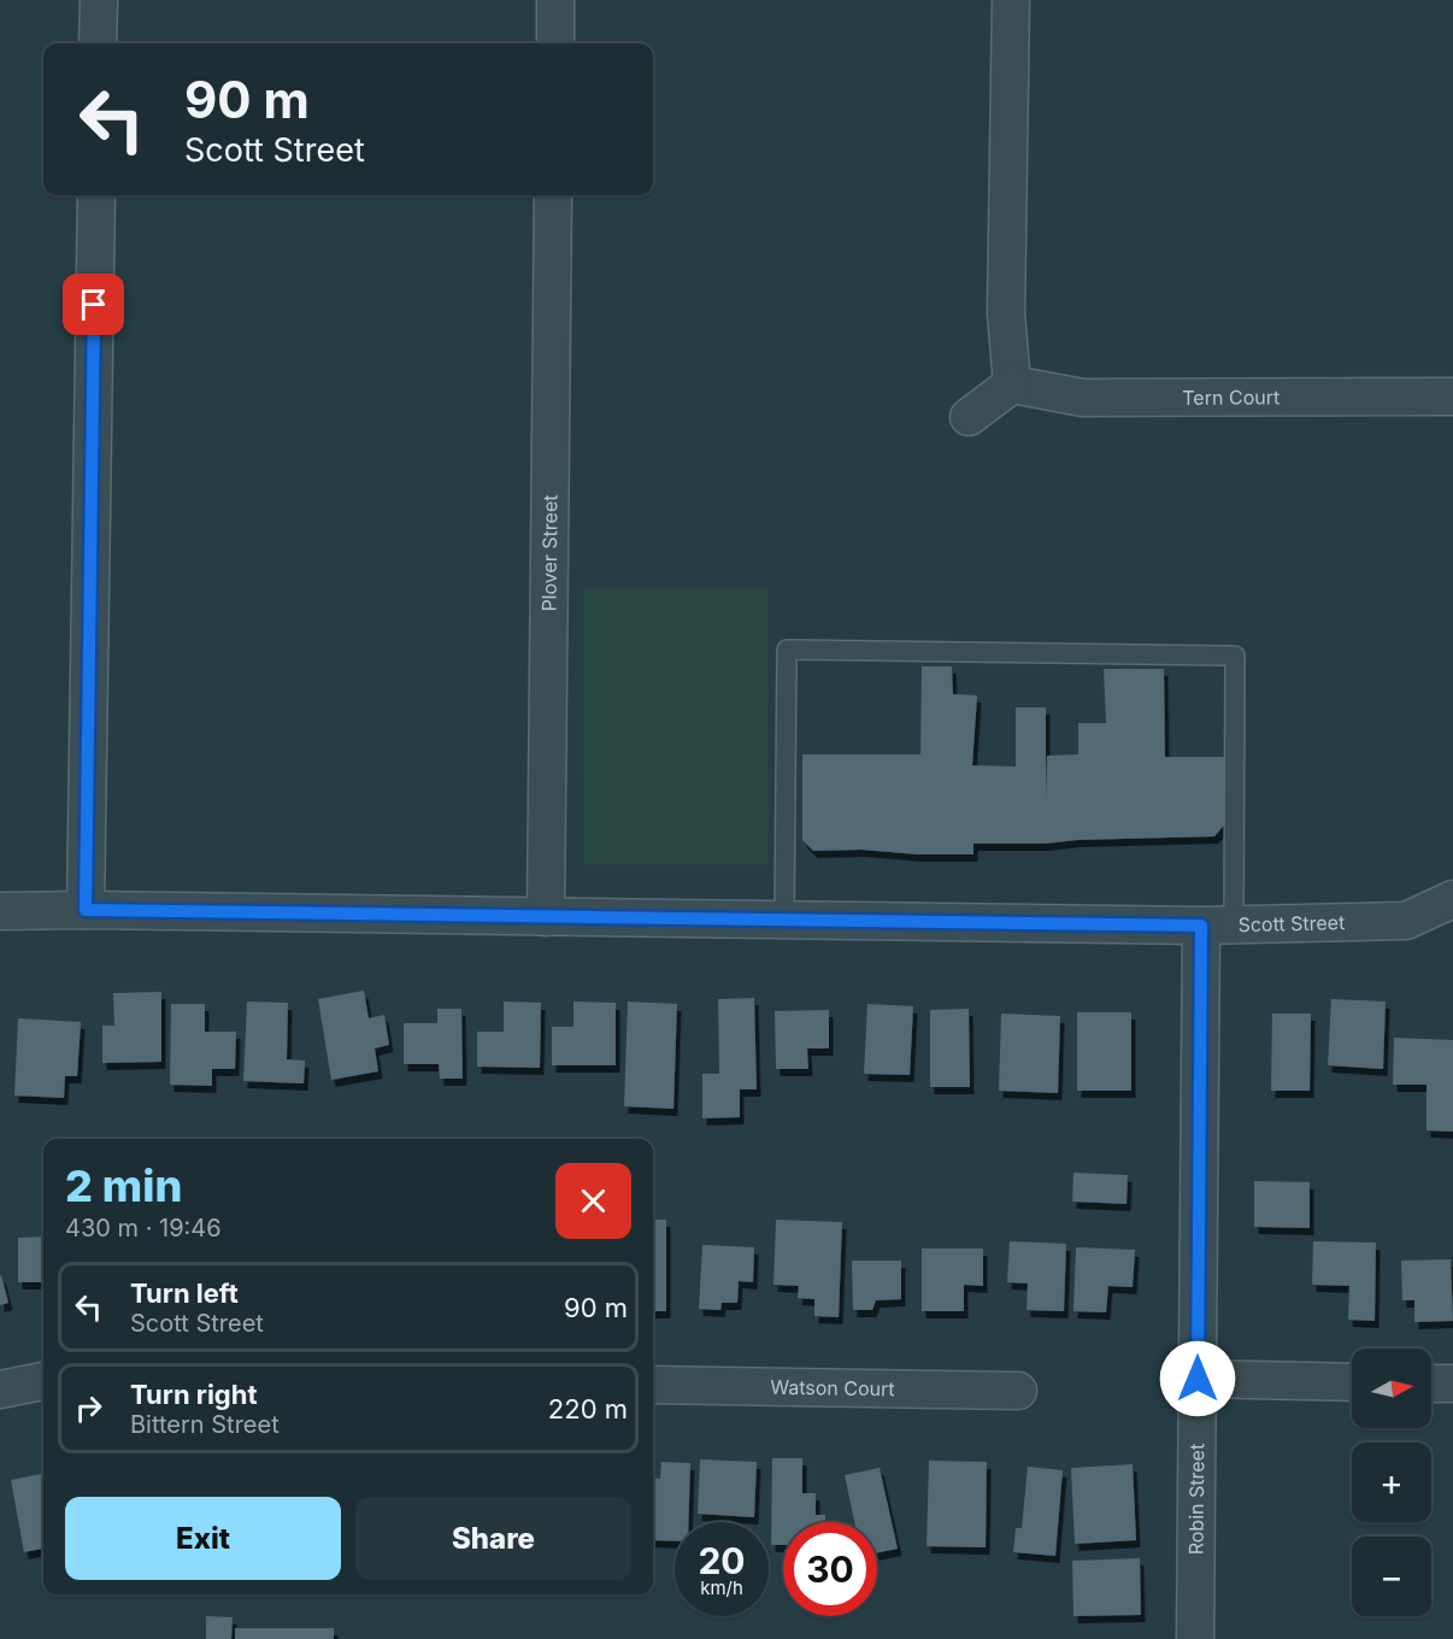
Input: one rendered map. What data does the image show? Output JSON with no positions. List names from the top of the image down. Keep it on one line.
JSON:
{"streets":{"street":["Tern Court","Plover Street","Scott Street","Watson Court","Robin Street"]},"crossings":[["Plover Street","Scott Street"],["Scott Street","Robin Street"]],"north":"right","page":{"turn":["90 m","Scott Street"],"heading":["2 min","430 m · 19:46"],"list":[{"name":"Turn left","note":"Scott Street","value":"90 m"},{"name":"Turn right","note":"Bittern Street","value":"220 m"}],"map_buttons":["+","−"],"buttons":["Exit","Share"],"speed":"20 km/h","limit":"30"}}
